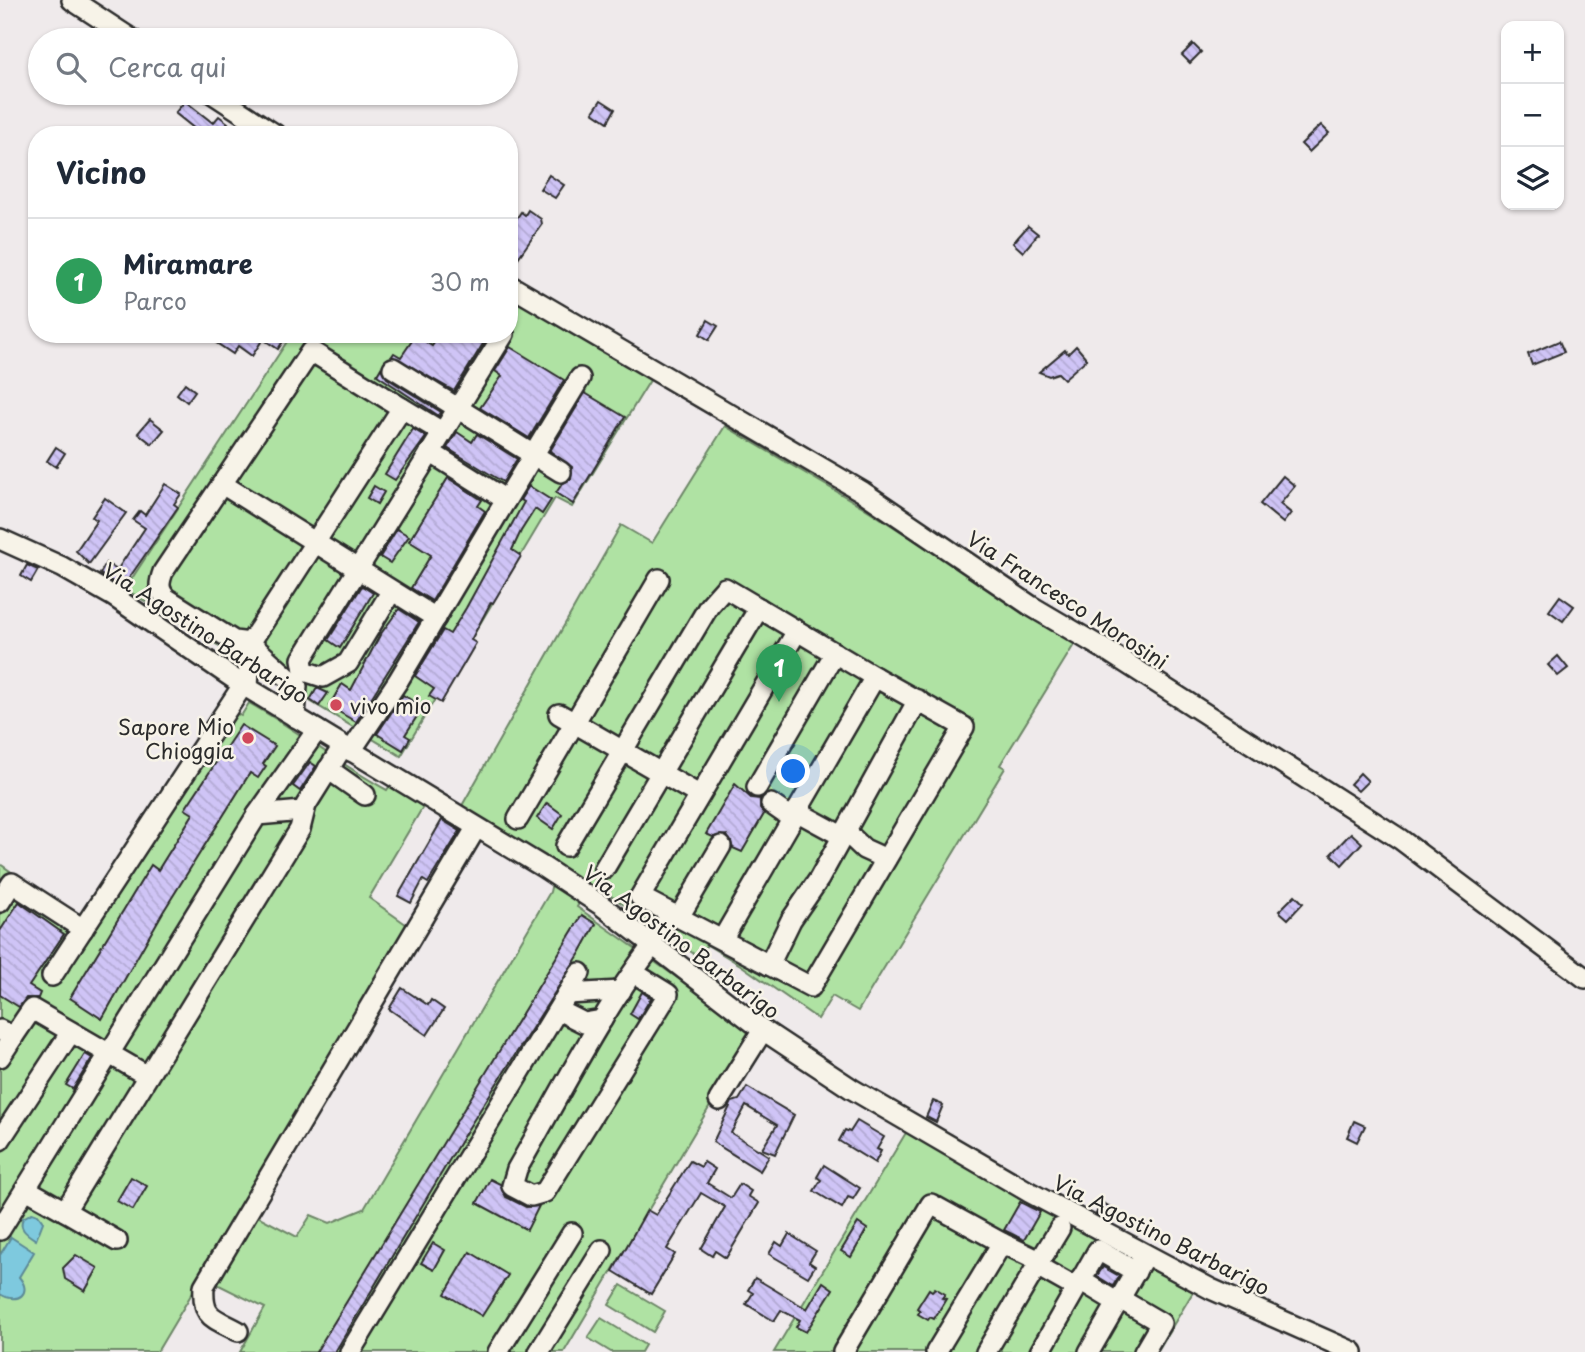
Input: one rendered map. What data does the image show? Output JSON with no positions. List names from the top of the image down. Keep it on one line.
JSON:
{"streets":{"street":["Via Francesco Morosini","Via Agostino Barbarigo"]},"places":["vivo mio","Sapore Mio Chioggia"],"page":{"map_buttons":["+","−"],"search":"Cerca qui","heading":"Vicino","list":[{"mark":"1","name":"Miramare","note":"Parco","value":"30 m"}],"pins":"1"}}
